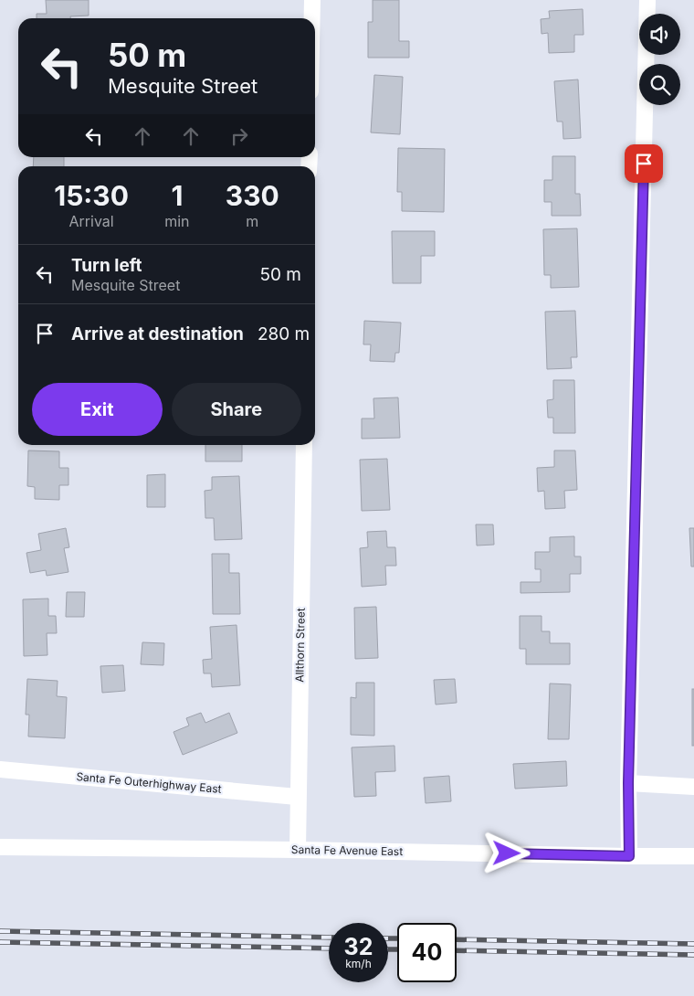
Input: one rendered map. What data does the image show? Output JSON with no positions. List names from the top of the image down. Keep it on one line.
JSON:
{"streets":{"street":["Allthorn Street","Santa Fe Outerhighway East","Santa Fe Avenue East"]},"crossings":[["Allthorn Street","Santa Fe Outerhighway East"],["Allthorn Street","Santa Fe Avenue East"]],"page":{"turn":["50 m","Mesquite Street"],"eta":["15:30","Arrival","1","min","330","m"],"list":[{"name":"Turn left","note":"Mesquite Street","value":"50 m"},{"name":"Arrive at destination","value":"280 m"}],"buttons":["Exit","Share"],"speed":"32 km/h","limit":"40"}}
